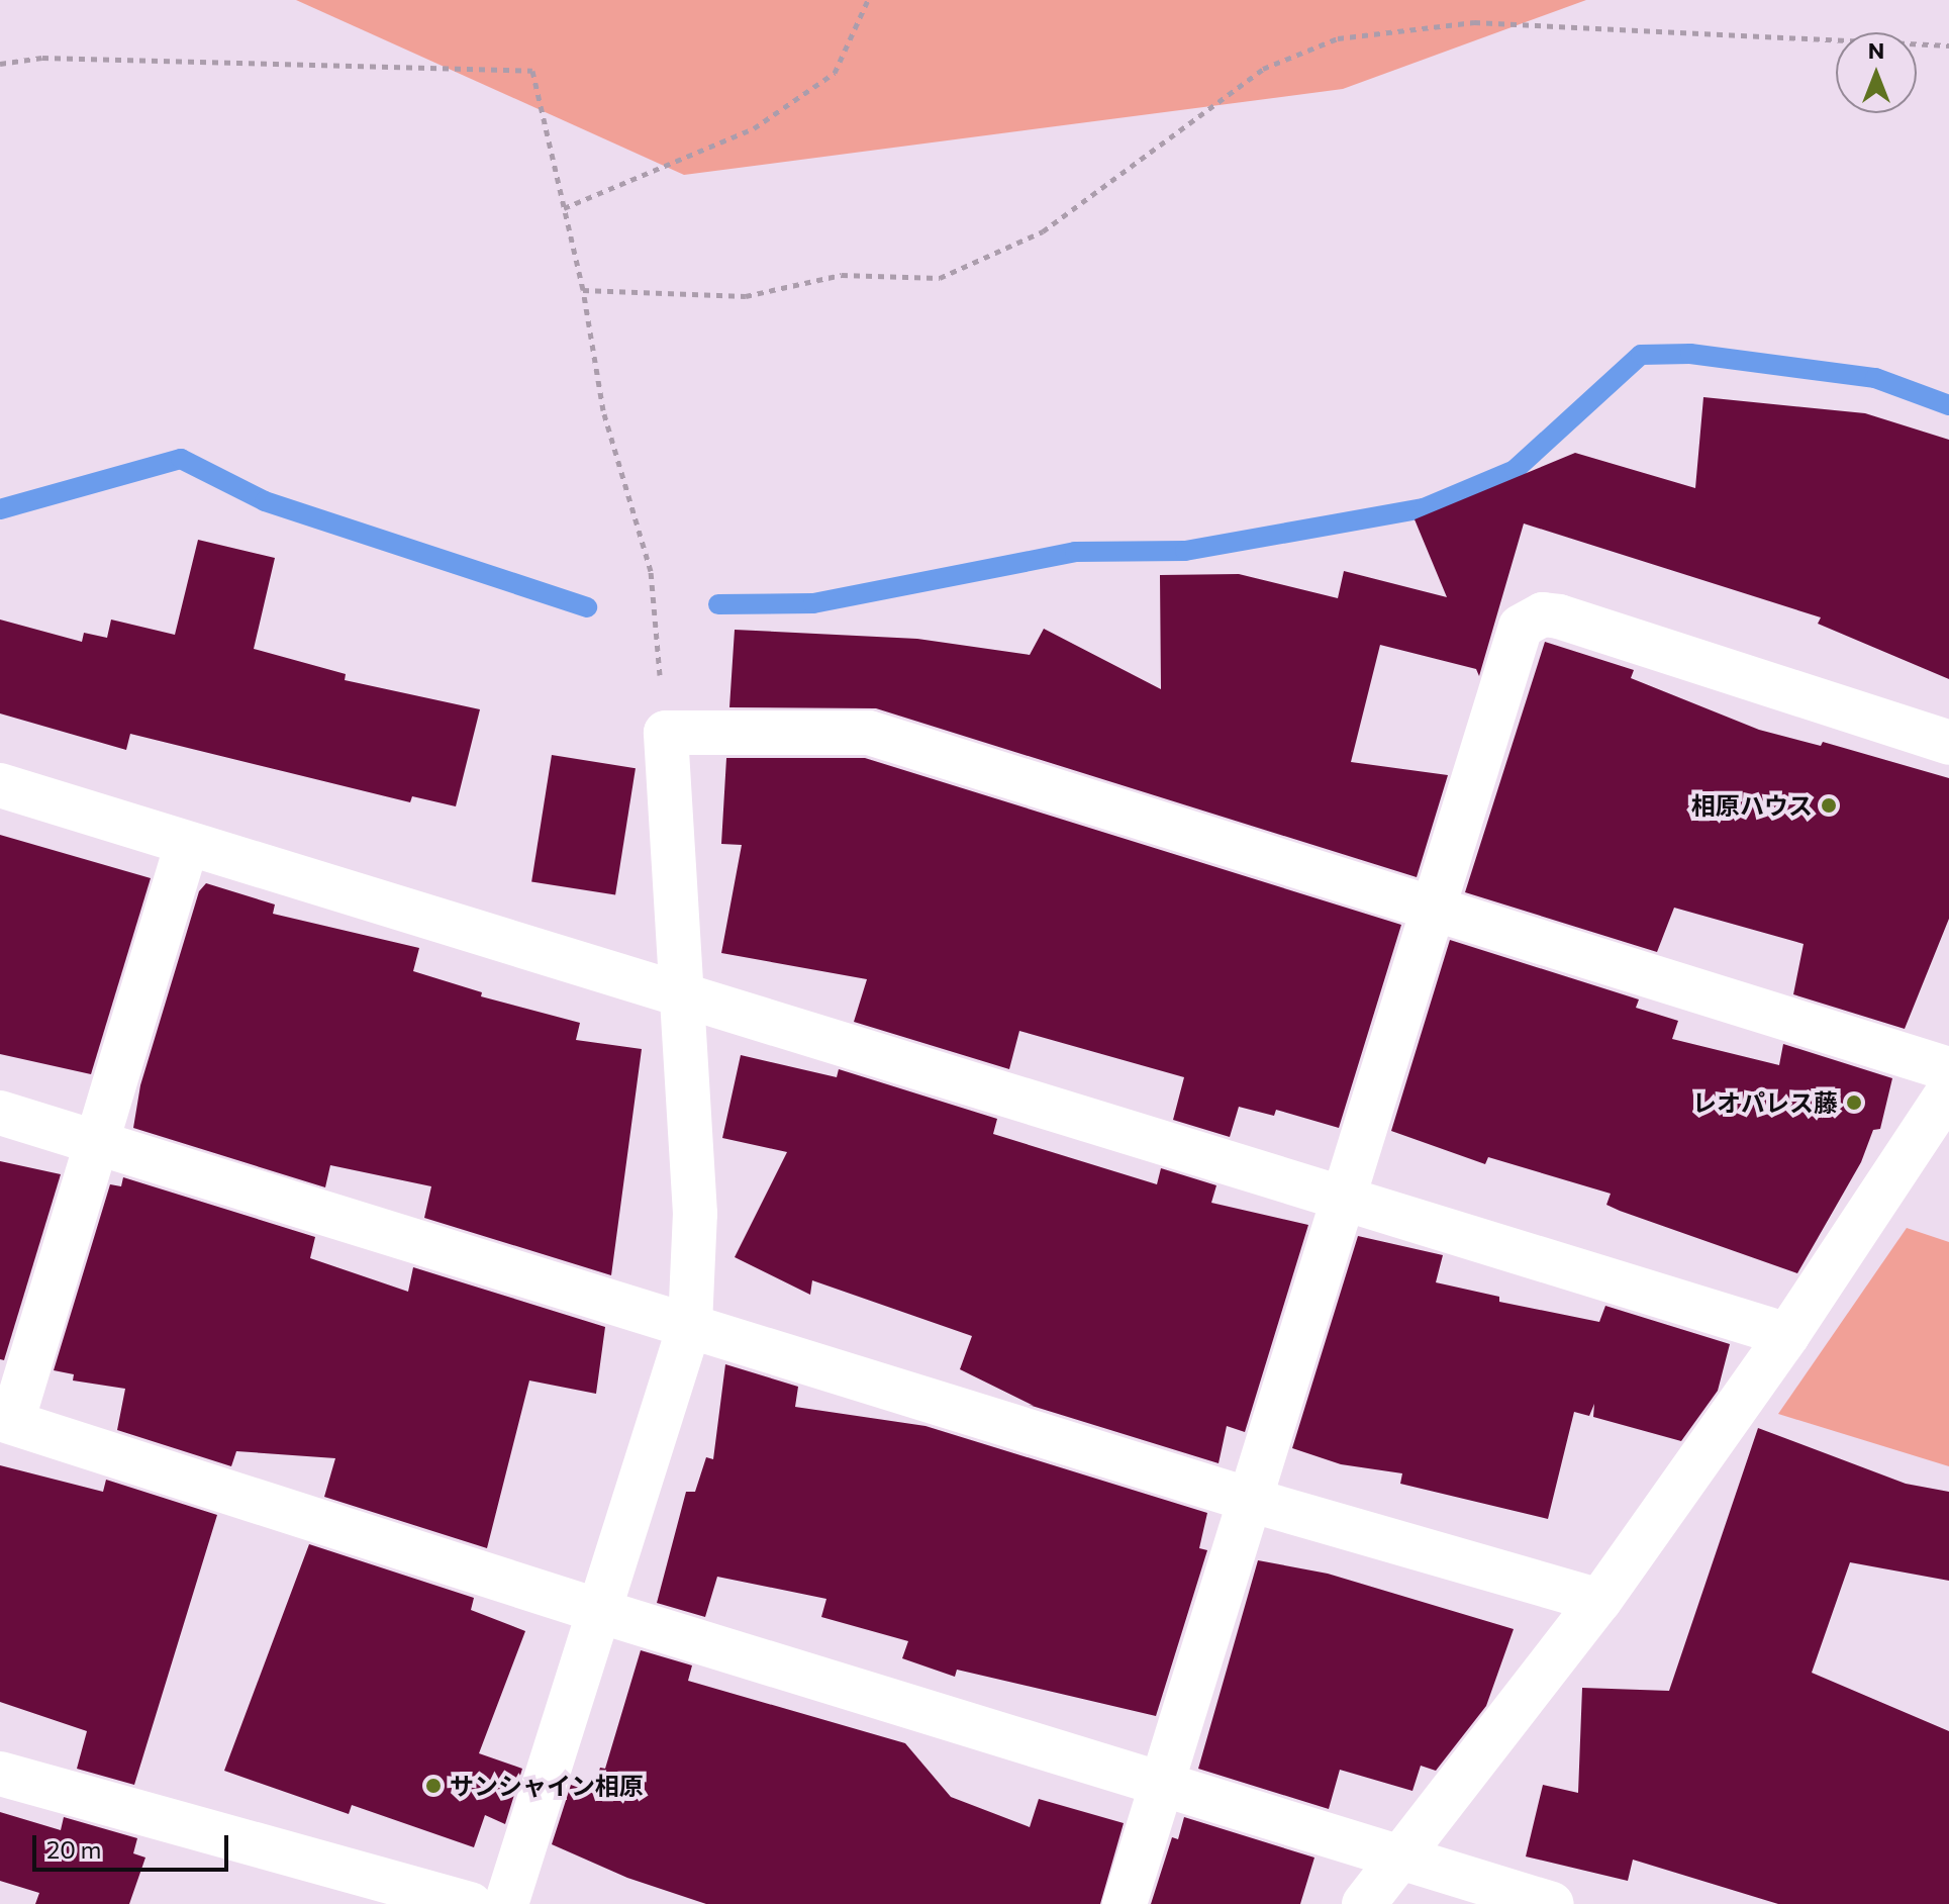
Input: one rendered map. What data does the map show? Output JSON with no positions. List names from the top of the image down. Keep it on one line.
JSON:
{"places":["相原ハウス","レオパレス藤","サンシャイン相原"],"scale_bar":"20 m","north":"top"}
